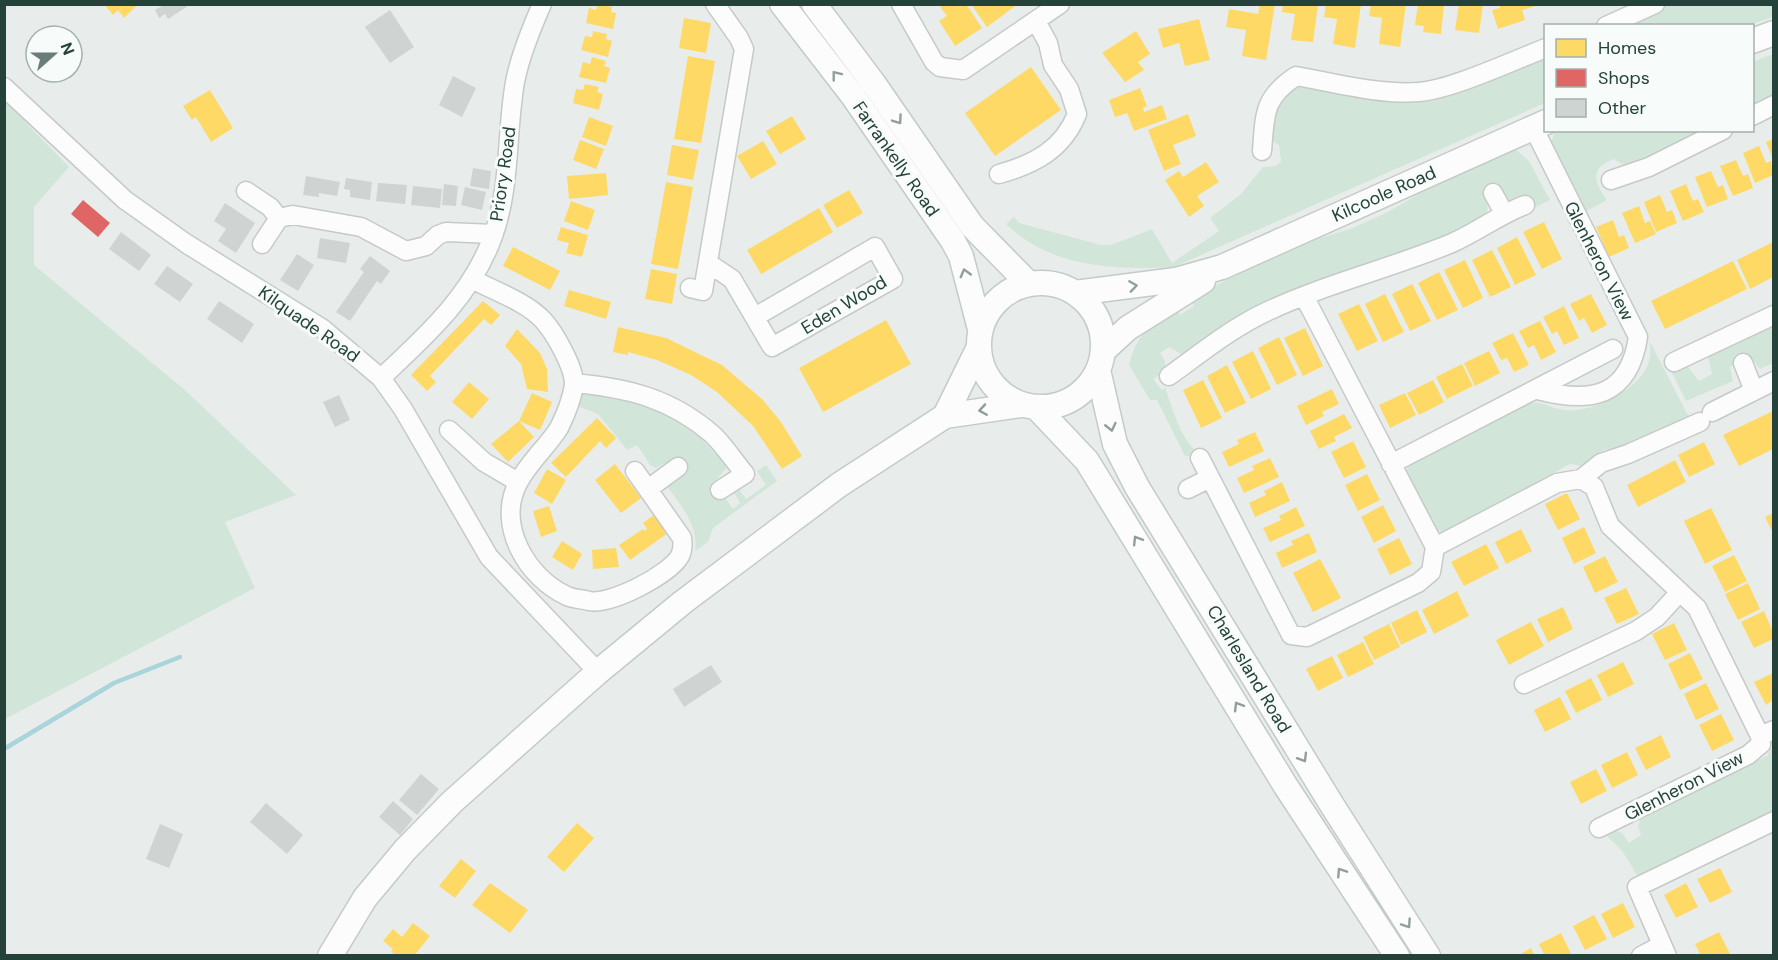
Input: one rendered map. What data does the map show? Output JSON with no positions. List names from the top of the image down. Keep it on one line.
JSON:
{"streets":{"main road":["Farrankelly Road","Kilcoole Road","Charlesland Road"],"street":["Priory Road","Glenheron View","Eden Wood","Kilquade Road"]},"crossings":[["Farrankelly Road","Charlesland Road"],["Priory Road","Kilquade Road"],["Kilcoole Road","Glenheron View"]],"legend":["Homes","Shops","Other"],"north":"right"}
